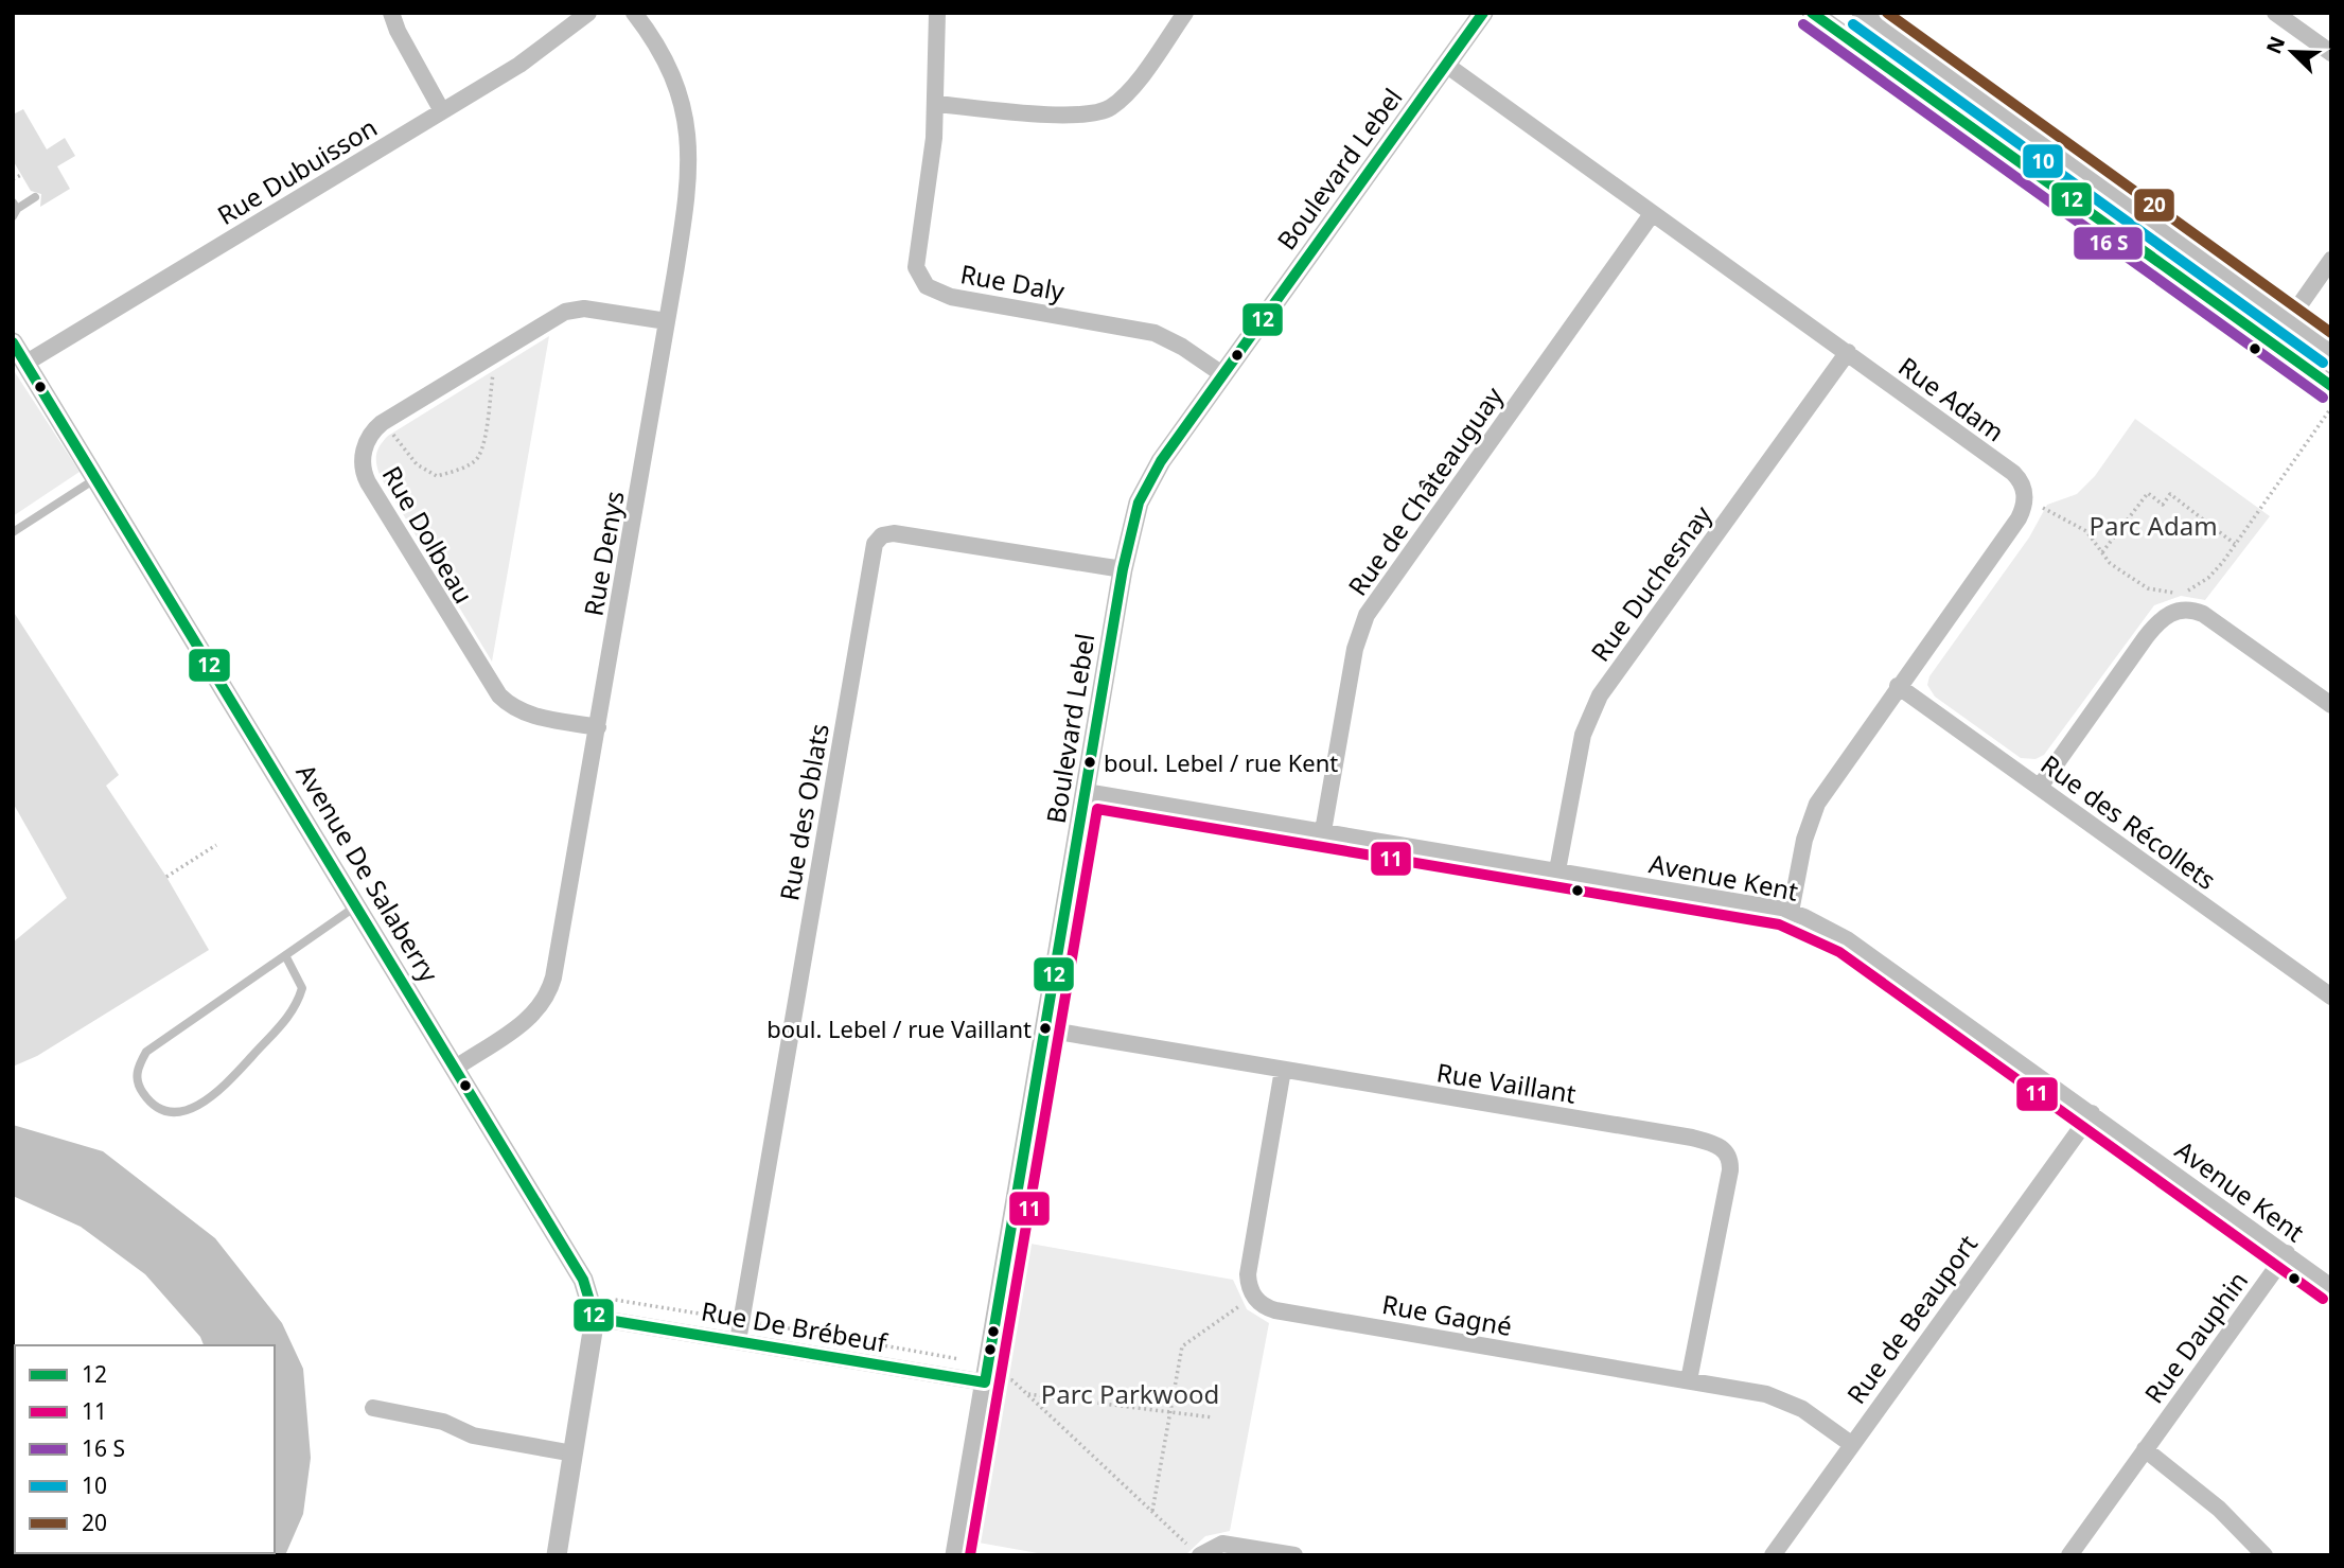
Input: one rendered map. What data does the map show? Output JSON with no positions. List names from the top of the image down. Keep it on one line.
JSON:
{"streets":{"street":["Boulevard Lebel","Rue Dubuisson","Rue Daly","Rue Adam","Rue de Châteauguay","Rue Dolbeau","Rue Denys","Rue Duchesnay","Rue des Oblats","Rue des Récollets","Avenue De Salaberry","Avenue Kent","Rue Vaillant","Rue Gagné","Rue de Beauport","Rue De Brébeuf","Rue Dauphin"]},"crossings":[["Boulevard Lebel","Rue Daly"],["Boulevard Lebel","Rue Adam"],["Boulevard Lebel","Rue des Oblats"],["Boulevard Lebel","Avenue Kent"],["Boulevard Lebel","Rue Vaillant"],["Boulevard Lebel","Rue De Brébeuf"],["Rue Dubuisson","Avenue De Salaberry"],["Rue Adam","Rue de Châteauguay"],["Rue Adam","Rue Duchesnay"],["Rue Adam","Rue des Récollets"],["Rue Adam","Avenue Kent"],["Rue de Châteauguay","Avenue Kent"],["Rue Dolbeau","Rue Denys"],["Rue Denys","Avenue De Salaberry"],["Rue Duchesnay","Avenue Kent"],["Rue des Oblats","Rue De Brébeuf"],["Avenue De Salaberry","Rue De Brébeuf"],["Avenue Kent","Rue de Beauport"],["Avenue Kent","Rue Dauphin"],["Rue Vaillant","Rue Gagné"],["Rue Gagné","Rue de Beauport"]],"parks":["Parc Adam","Parc Parkwood"],"places":["boul. Lebel / rue Kent","boul. Lebel / rue Vaillant"],"lines":["transit line 12","transit line 20","transit line 10","transit line 11"],"legend":["12","11","16 S","10","20"],"north":"top left"}
